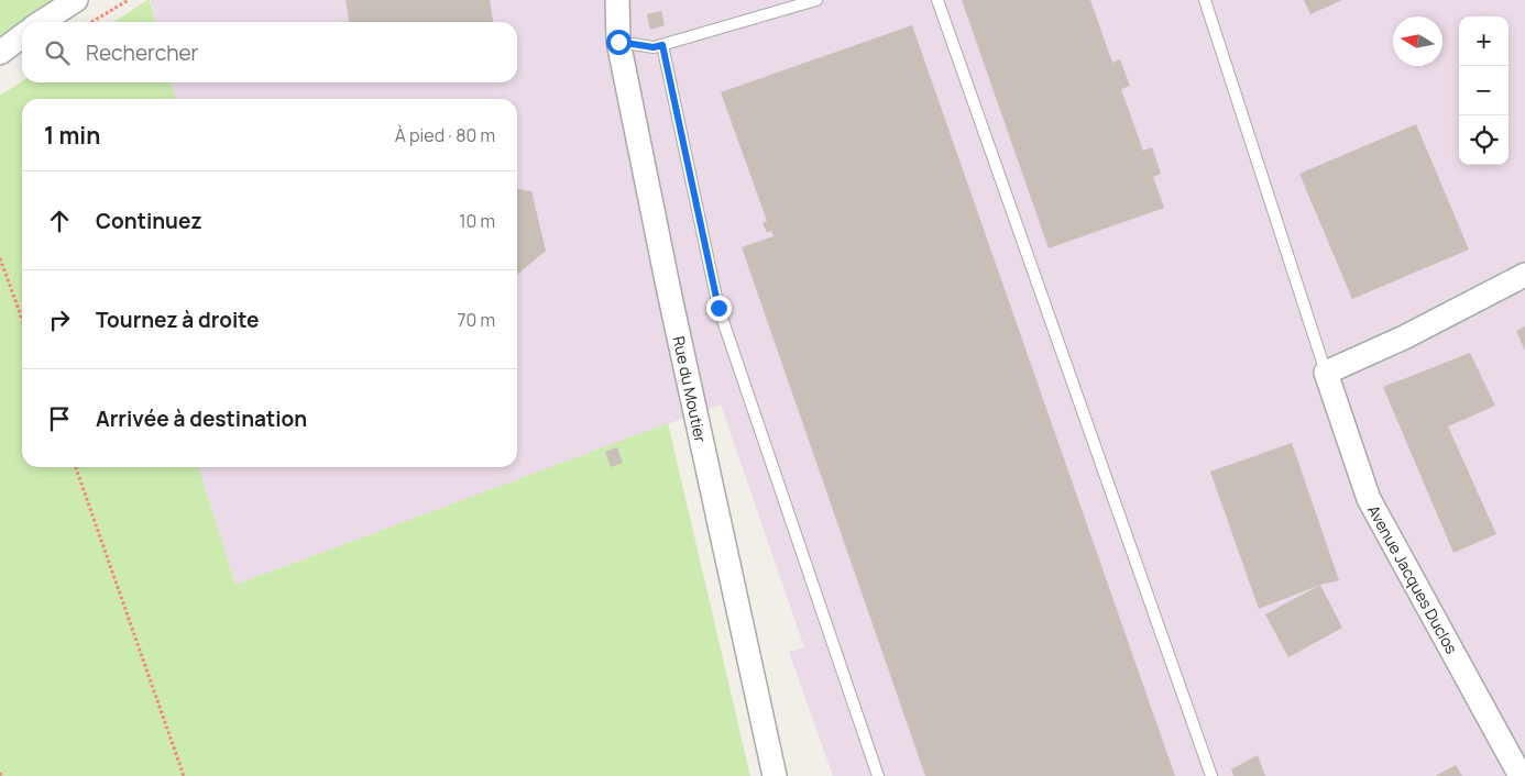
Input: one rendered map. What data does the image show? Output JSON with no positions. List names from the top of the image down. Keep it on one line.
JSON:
{"streets":{"street":["Rue du Moutier","Avenue Jacques Duclos"]},"north":"left","page":{"map_buttons":["+","−"],"search":"Rechercher","heading":["1 min","À pied · 80 m"],"list":[["Continuez","10 m"],["Tournez à droite","70 m"],"Arrivée à destination"]}}
